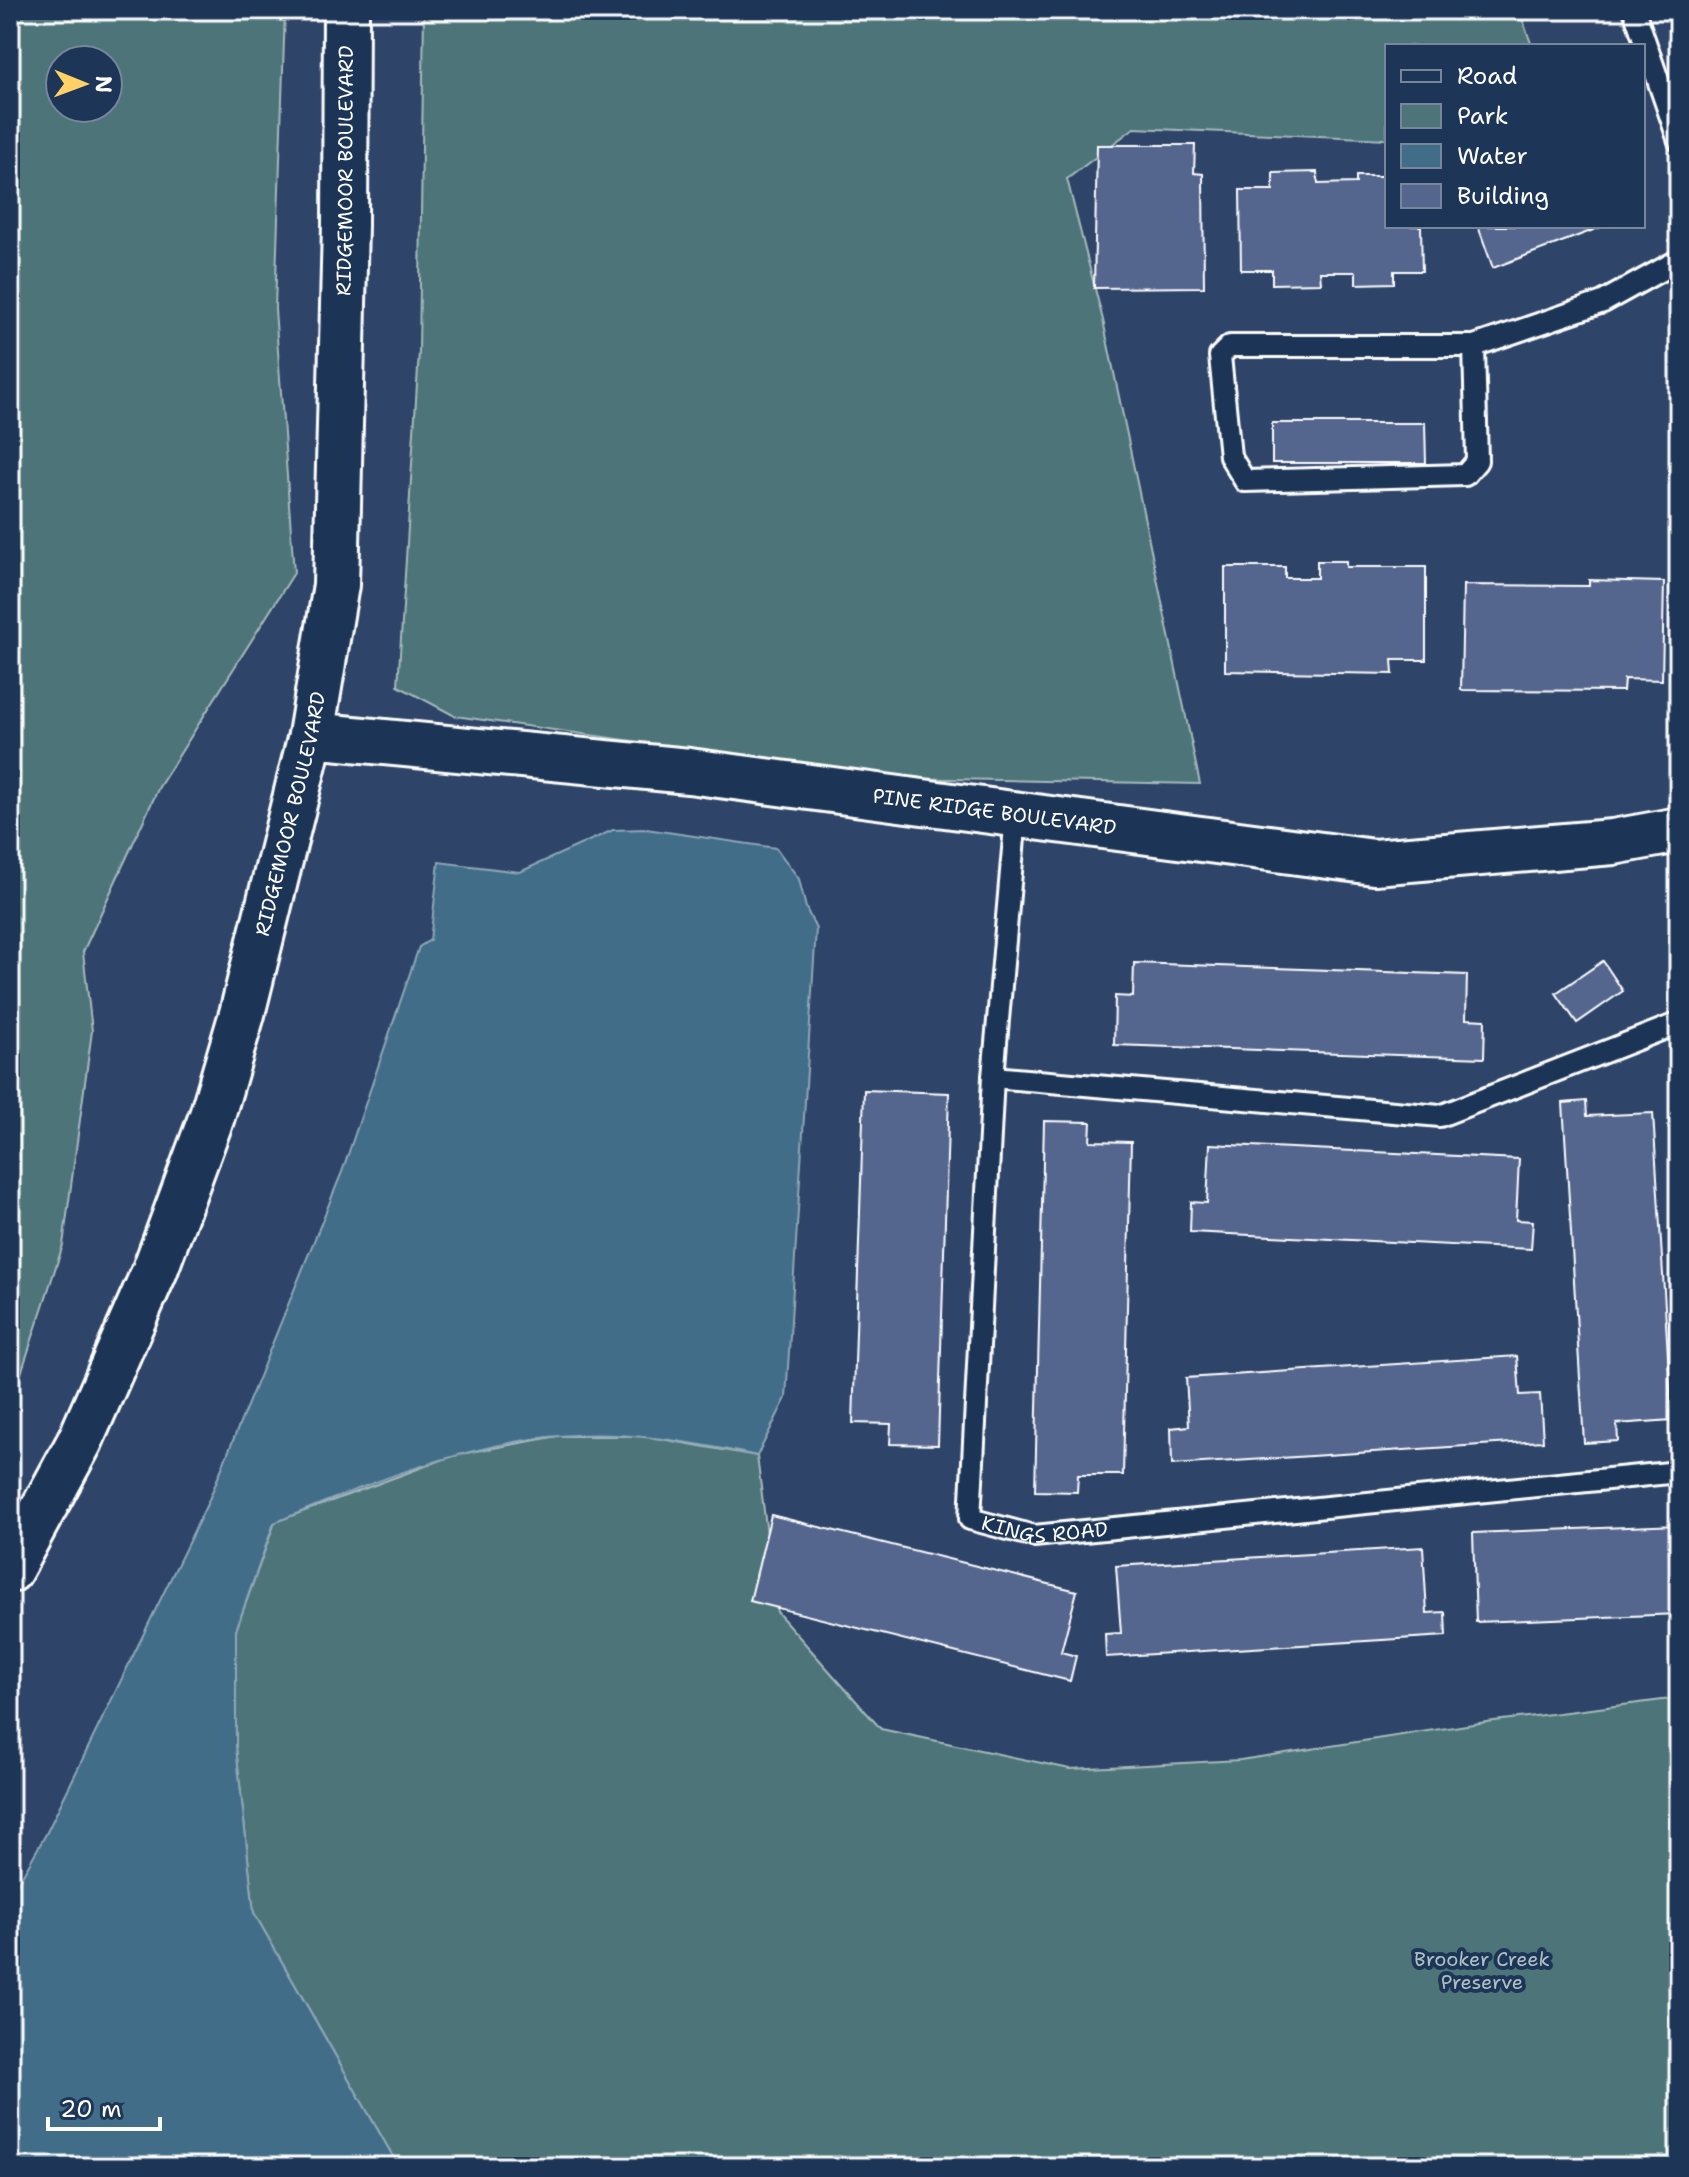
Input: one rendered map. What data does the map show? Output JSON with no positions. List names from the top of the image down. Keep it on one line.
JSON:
{"streets":{"street":["RIDGEMOOR BOULEVARD","PINE RIDGE BOULEVARD"],"lane":["KINGS ROAD"]},"crossings":[["RIDGEMOOR BOULEVARD","PINE RIDGE BOULEVARD"],["PINE RIDGE BOULEVARD","KINGS ROAD"]],"parks":["Brooker Creek Preserve"],"legend":["Road","Park","Water","Building"],"scale_bar":"20 m","north":"right"}
